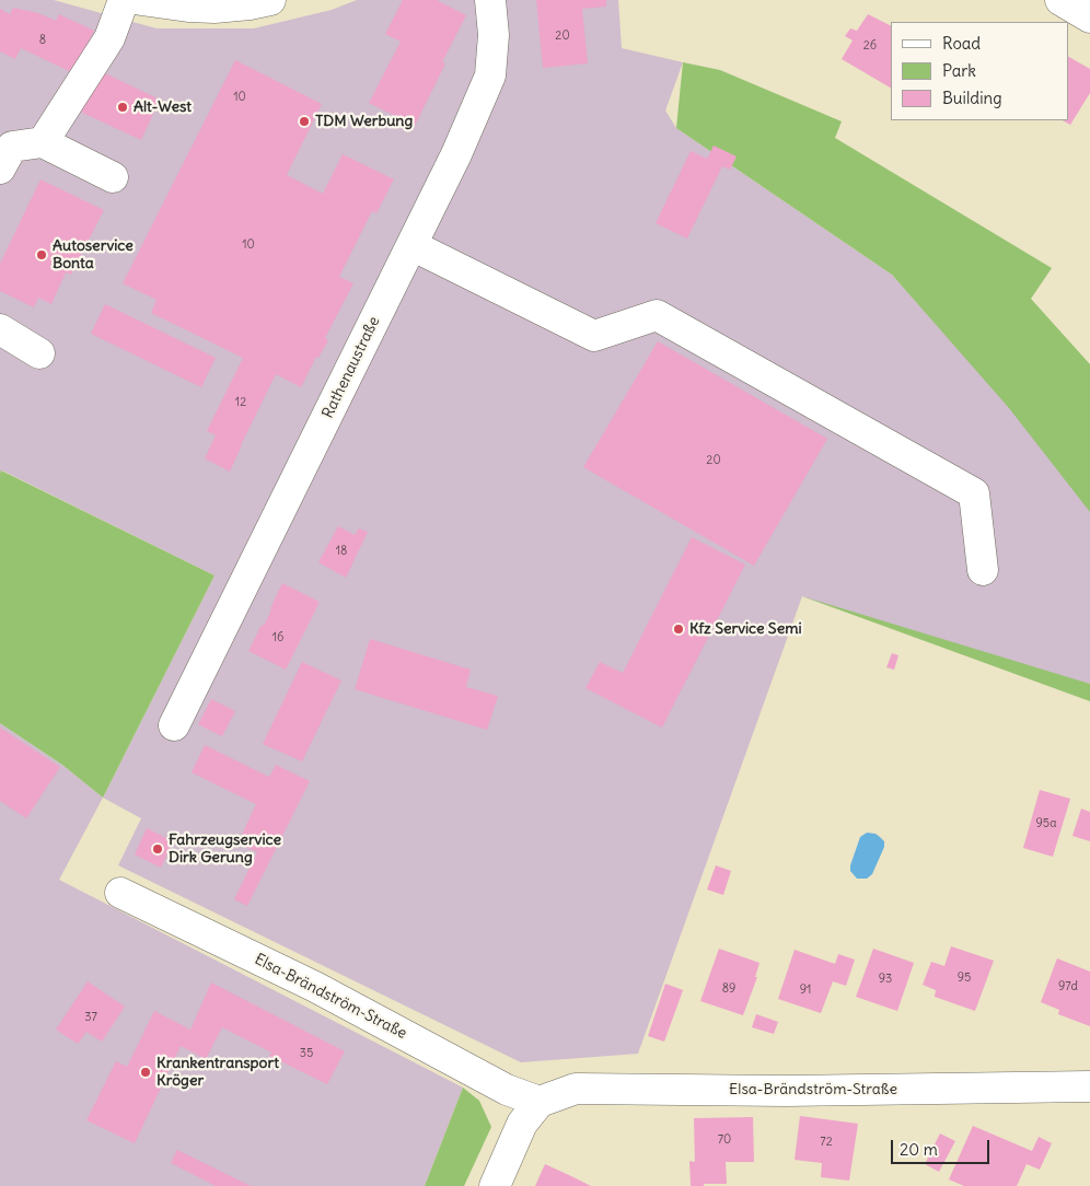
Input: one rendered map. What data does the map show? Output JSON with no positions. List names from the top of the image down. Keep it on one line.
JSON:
{"streets":{"street":["Rathenaustraße","Elsa-Brändström-Straße"]},"places":["Alt-West","TDM Werbung","Autoservice Bonta","Kfz Service Semi","Fahrzeugservice Dirk Gerung","Krankentransport Kröger"],"house_numbers":["20","8","26","10","10","12","20","18","16","95a","95","93","97d","89","91","37","35","70","72"],"legend":["Road","Park","Building"],"scale_bar":"20 m"}
